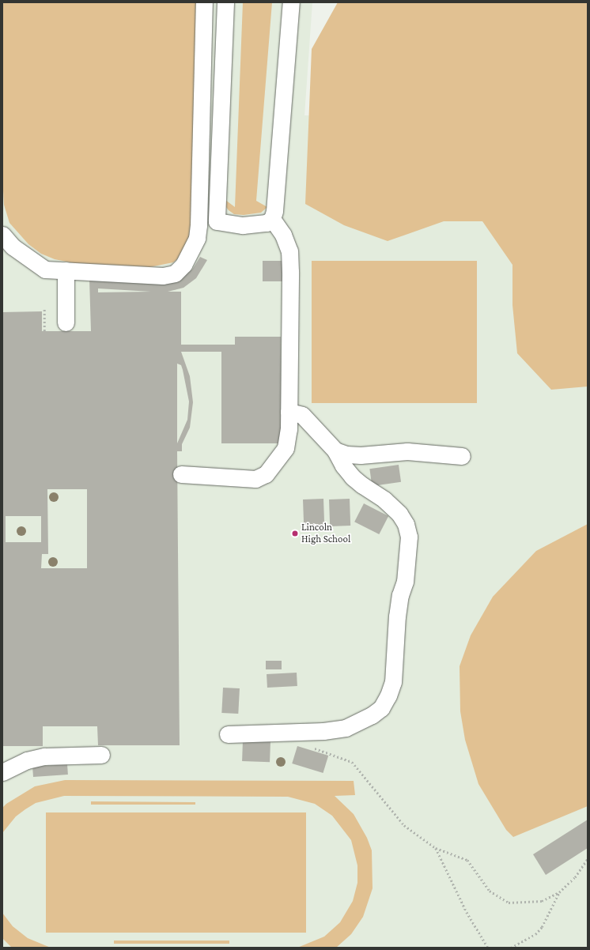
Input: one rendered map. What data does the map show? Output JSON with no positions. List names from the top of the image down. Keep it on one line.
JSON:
{"places":["Lincoln High School"]}
